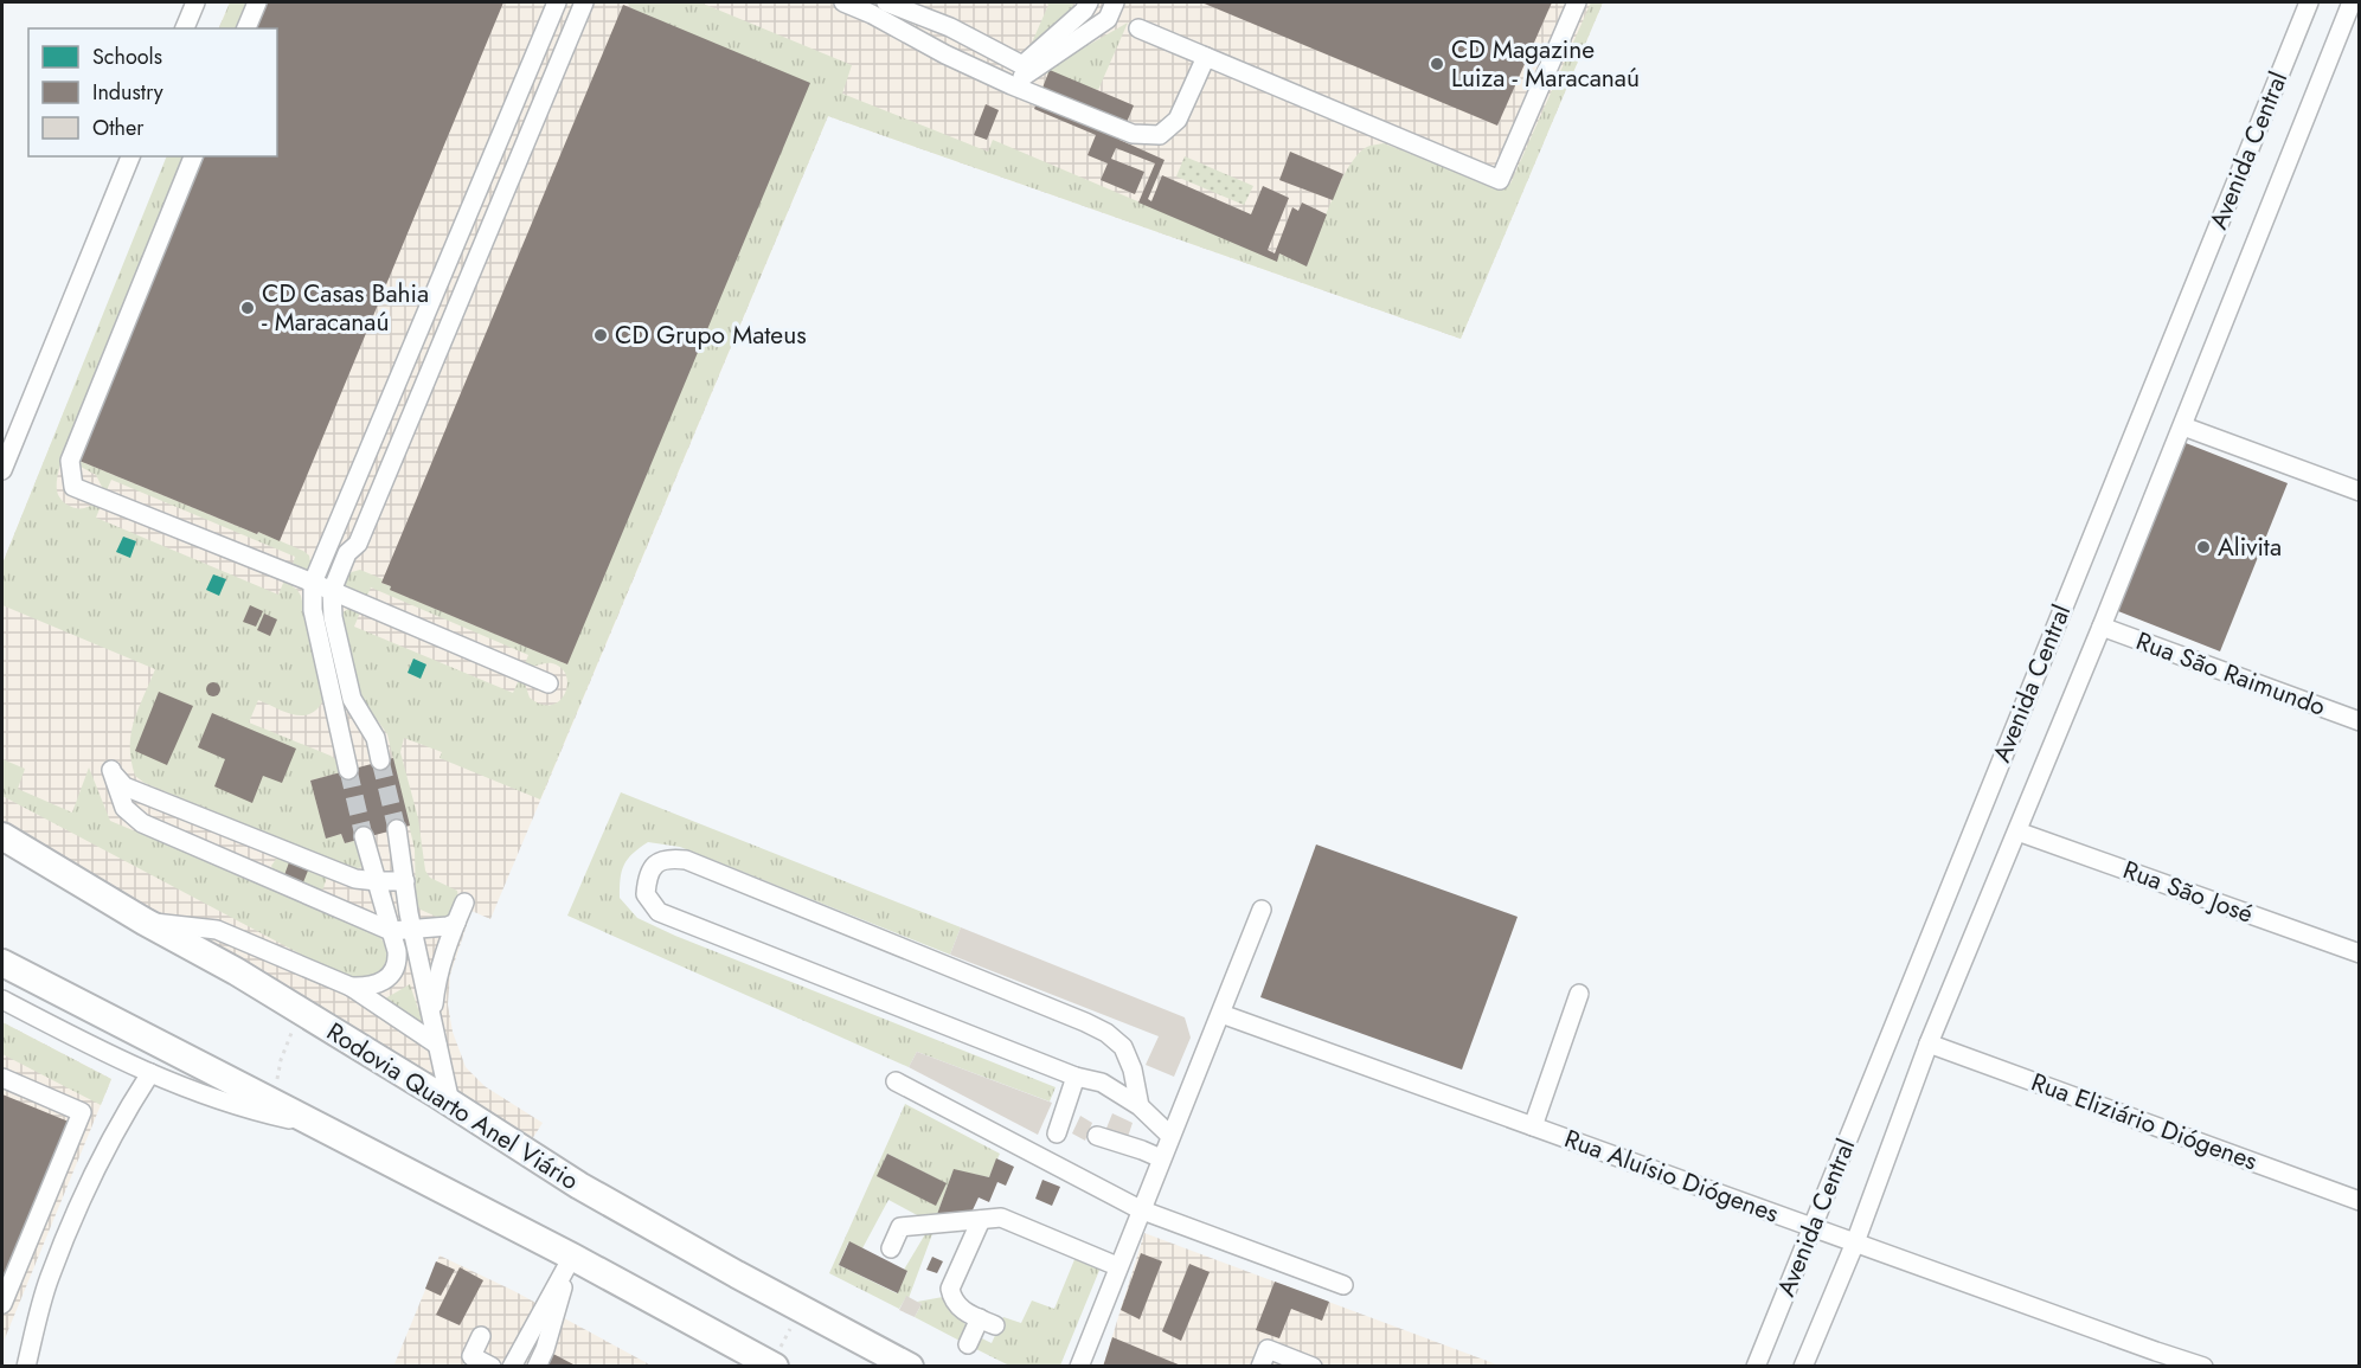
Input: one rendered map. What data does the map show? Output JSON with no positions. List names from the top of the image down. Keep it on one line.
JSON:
{"streets":{"highway":["Rodovia Quarto Anel Viário"],"street":["Avenida Central","Rua São Raimundo","Rua São José","Rua Eliziário Diógenes","Rua Aluísio Diógenes"]},"crossings":[["Avenida Central","Rua São Raimundo"],["Avenida Central","Rua São José"],["Avenida Central","Rua Eliziário Diógenes"],["Avenida Central","Rua Aluísio Diógenes"]],"places":["CD Magazine Luiza - Maracanaú","CD Casas Bahia - Maracanaú","CD Grupo Mateus","Alivita"],"legend":["Schools","Industry","Other"]}
